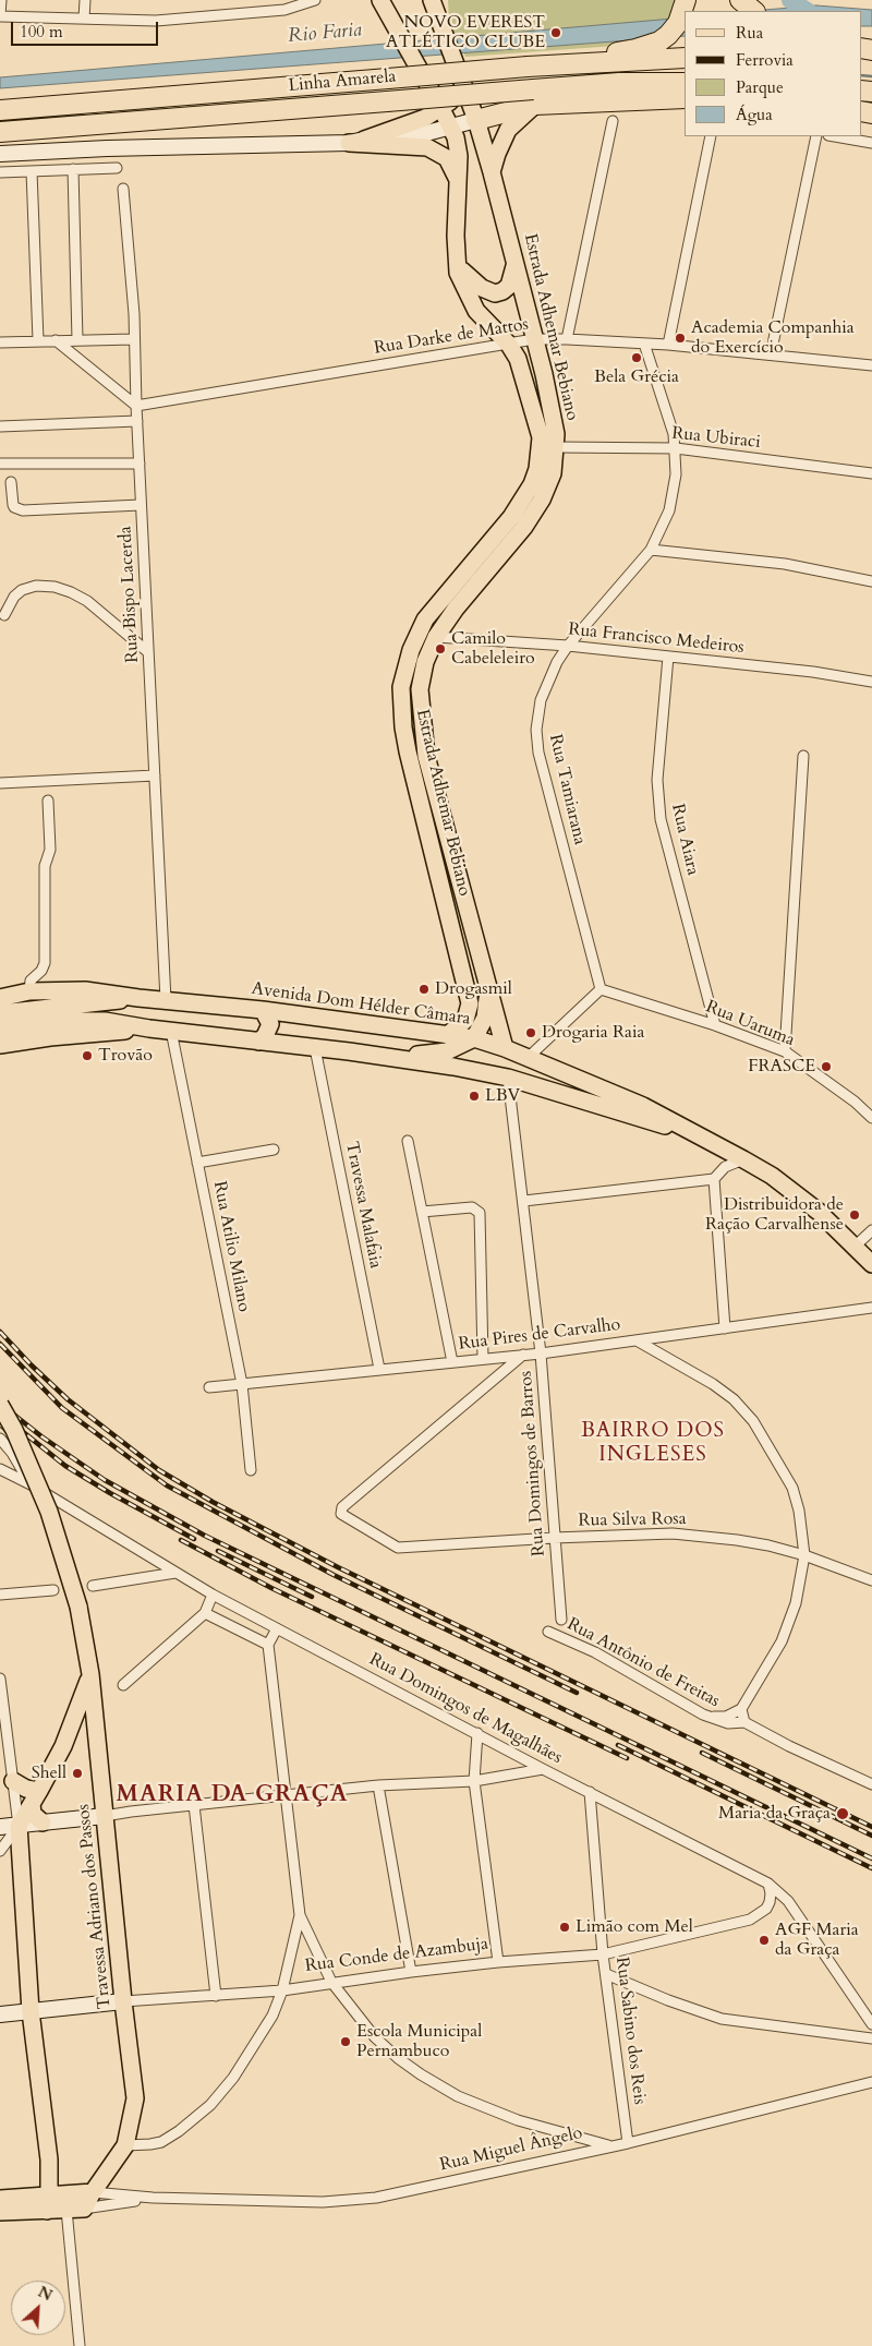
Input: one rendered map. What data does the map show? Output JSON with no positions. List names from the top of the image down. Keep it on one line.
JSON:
{"streets":{"highway":["Linha Amarela"],"main road":["Estrada Adhemar Bebiano","Avenida Dom Hélder Câmara","Travessa Adriano dos Passos","Rua Conde de Azambuja","Rua Miguel Ângelo"],"street":["Rua Darke de Mattos","Rua Ubiraci","Rua Bispo Lacerda","Rua Francisco Medeiros","Rua Tamiarana","Rua Aiara","Rua Uaruma","Travessa Malafaia","Rua Atilio Milano","Rua Pires de Carvalho","Rua Domingos de Barros","Rua Silva Rosa","Rua Antônio de Freitas","Rua Domingos de Magalhães","Rua Sabino dos Reis"]},"crossings":[["Estrada Adhemar Bebiano","Rua Darke de Mattos"],["Estrada Adhemar Bebiano","Rua Ubiraci"],["Estrada Adhemar Bebiano","Rua Francisco Medeiros"],["Estrada Adhemar Bebiano","Avenida Dom Hélder Câmara"],["Rua Darke de Mattos","Rua Bispo Lacerda"],["Rua Darke de Mattos","Rua Tamiarana"],["Rua Ubiraci","Rua Tamiarana"],["Rua Bispo Lacerda","Avenida Dom Hélder Câmara"],["Rua Francisco Medeiros","Rua Tamiarana"],["Rua Francisco Medeiros","Rua Aiara"],["Rua Tamiarana","Rua Uaruma"],["Rua Aiara","Rua Uaruma"],["Avenida Dom Hélder Câmara","Travessa Malafaia"],["Avenida Dom Hélder Câmara","Rua Atilio Milano"],["Avenida Dom Hélder Câmara","Rua Domingos de Barros"],["Travessa Malafaia","Rua Pires de Carvalho"],["Rua Atilio Milano","Rua Pires de Carvalho"],["Rua Pires de Carvalho","Rua Domingos de Barros"],["Rua Pires de Carvalho","Rua Silva Rosa"],["Rua Domingos de Barros","Rua Silva Rosa"],["Rua Domingos de Magalhães","Rua Conde de Azambuja"],["Rua Domingos de Magalhães","Rua Sabino dos Reis"],["Travessa Adriano dos Passos","Rua Conde de Azambuja"],["Travessa Adriano dos Passos","Rua Miguel Ângelo"],["Rua Conde de Azambuja","Rua Sabino dos Reis"],["Rua Sabino dos Reis","Rua Miguel Ângelo"]],"districts":["BAIRRO DOS INGLESES","MARIA DA GRAÇA"],"water":["Rio Faria"],"places":["NOVO EVEREST ATLÉTICO CLUBE","Academia Companhia do Exercício","Bela Grécia","Camilo Cabeleleiro","Drogasmil","Drogaria Raia","Trovão","FRASCE","LBV","Distribuidora de Ração Carvalhense","Shell","Maria da Graça","Limão com Mel","AGF Maria da Graça","Escola Municipal Pernambuco"],"legend":["Rua","Ferrovia","Parque","Água"],"scale_bar":"100 m","north":"top right"}
